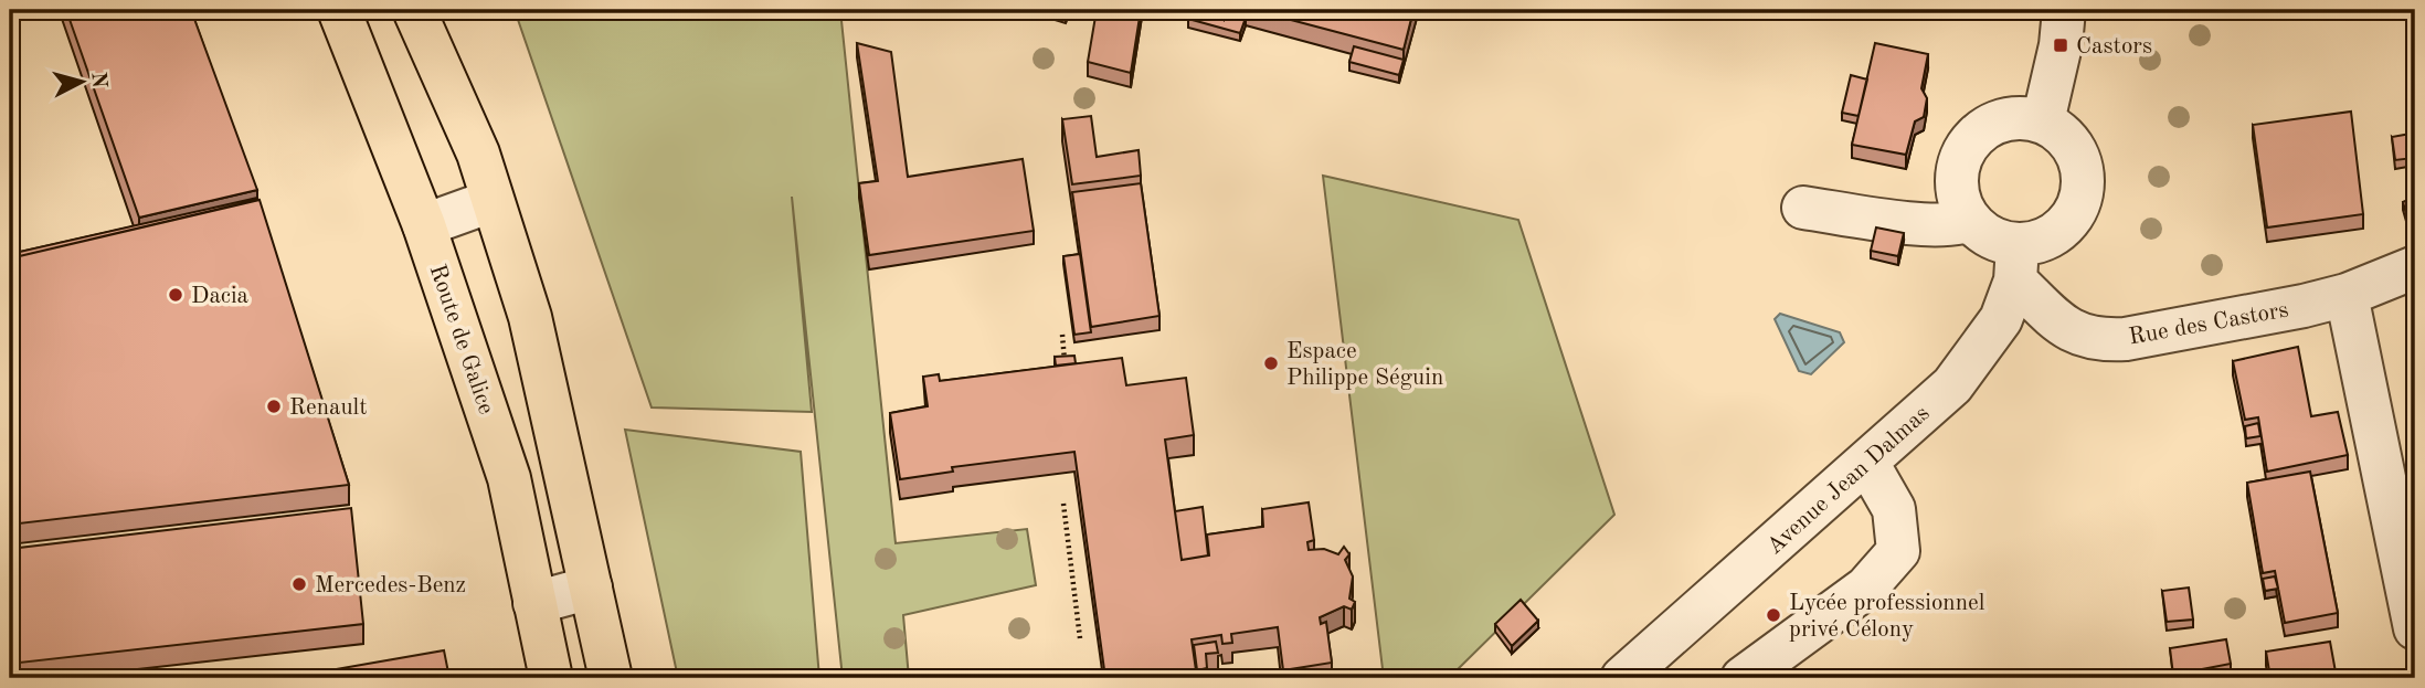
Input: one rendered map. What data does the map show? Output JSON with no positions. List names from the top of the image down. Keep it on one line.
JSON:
{"streets":{"main road":["Route de Galice"],"street":["Rue des Castors","Avenue Jean Dalmas"]},"crossings":[["Rue des Castors","Avenue Jean Dalmas"]],"places":{"transit":["Castors"],"other":["Dacia","Espace Philippe Séguin","Renault","Mercedes-Benz","Lycée professionnel privé Célony"]},"north":"right"}
